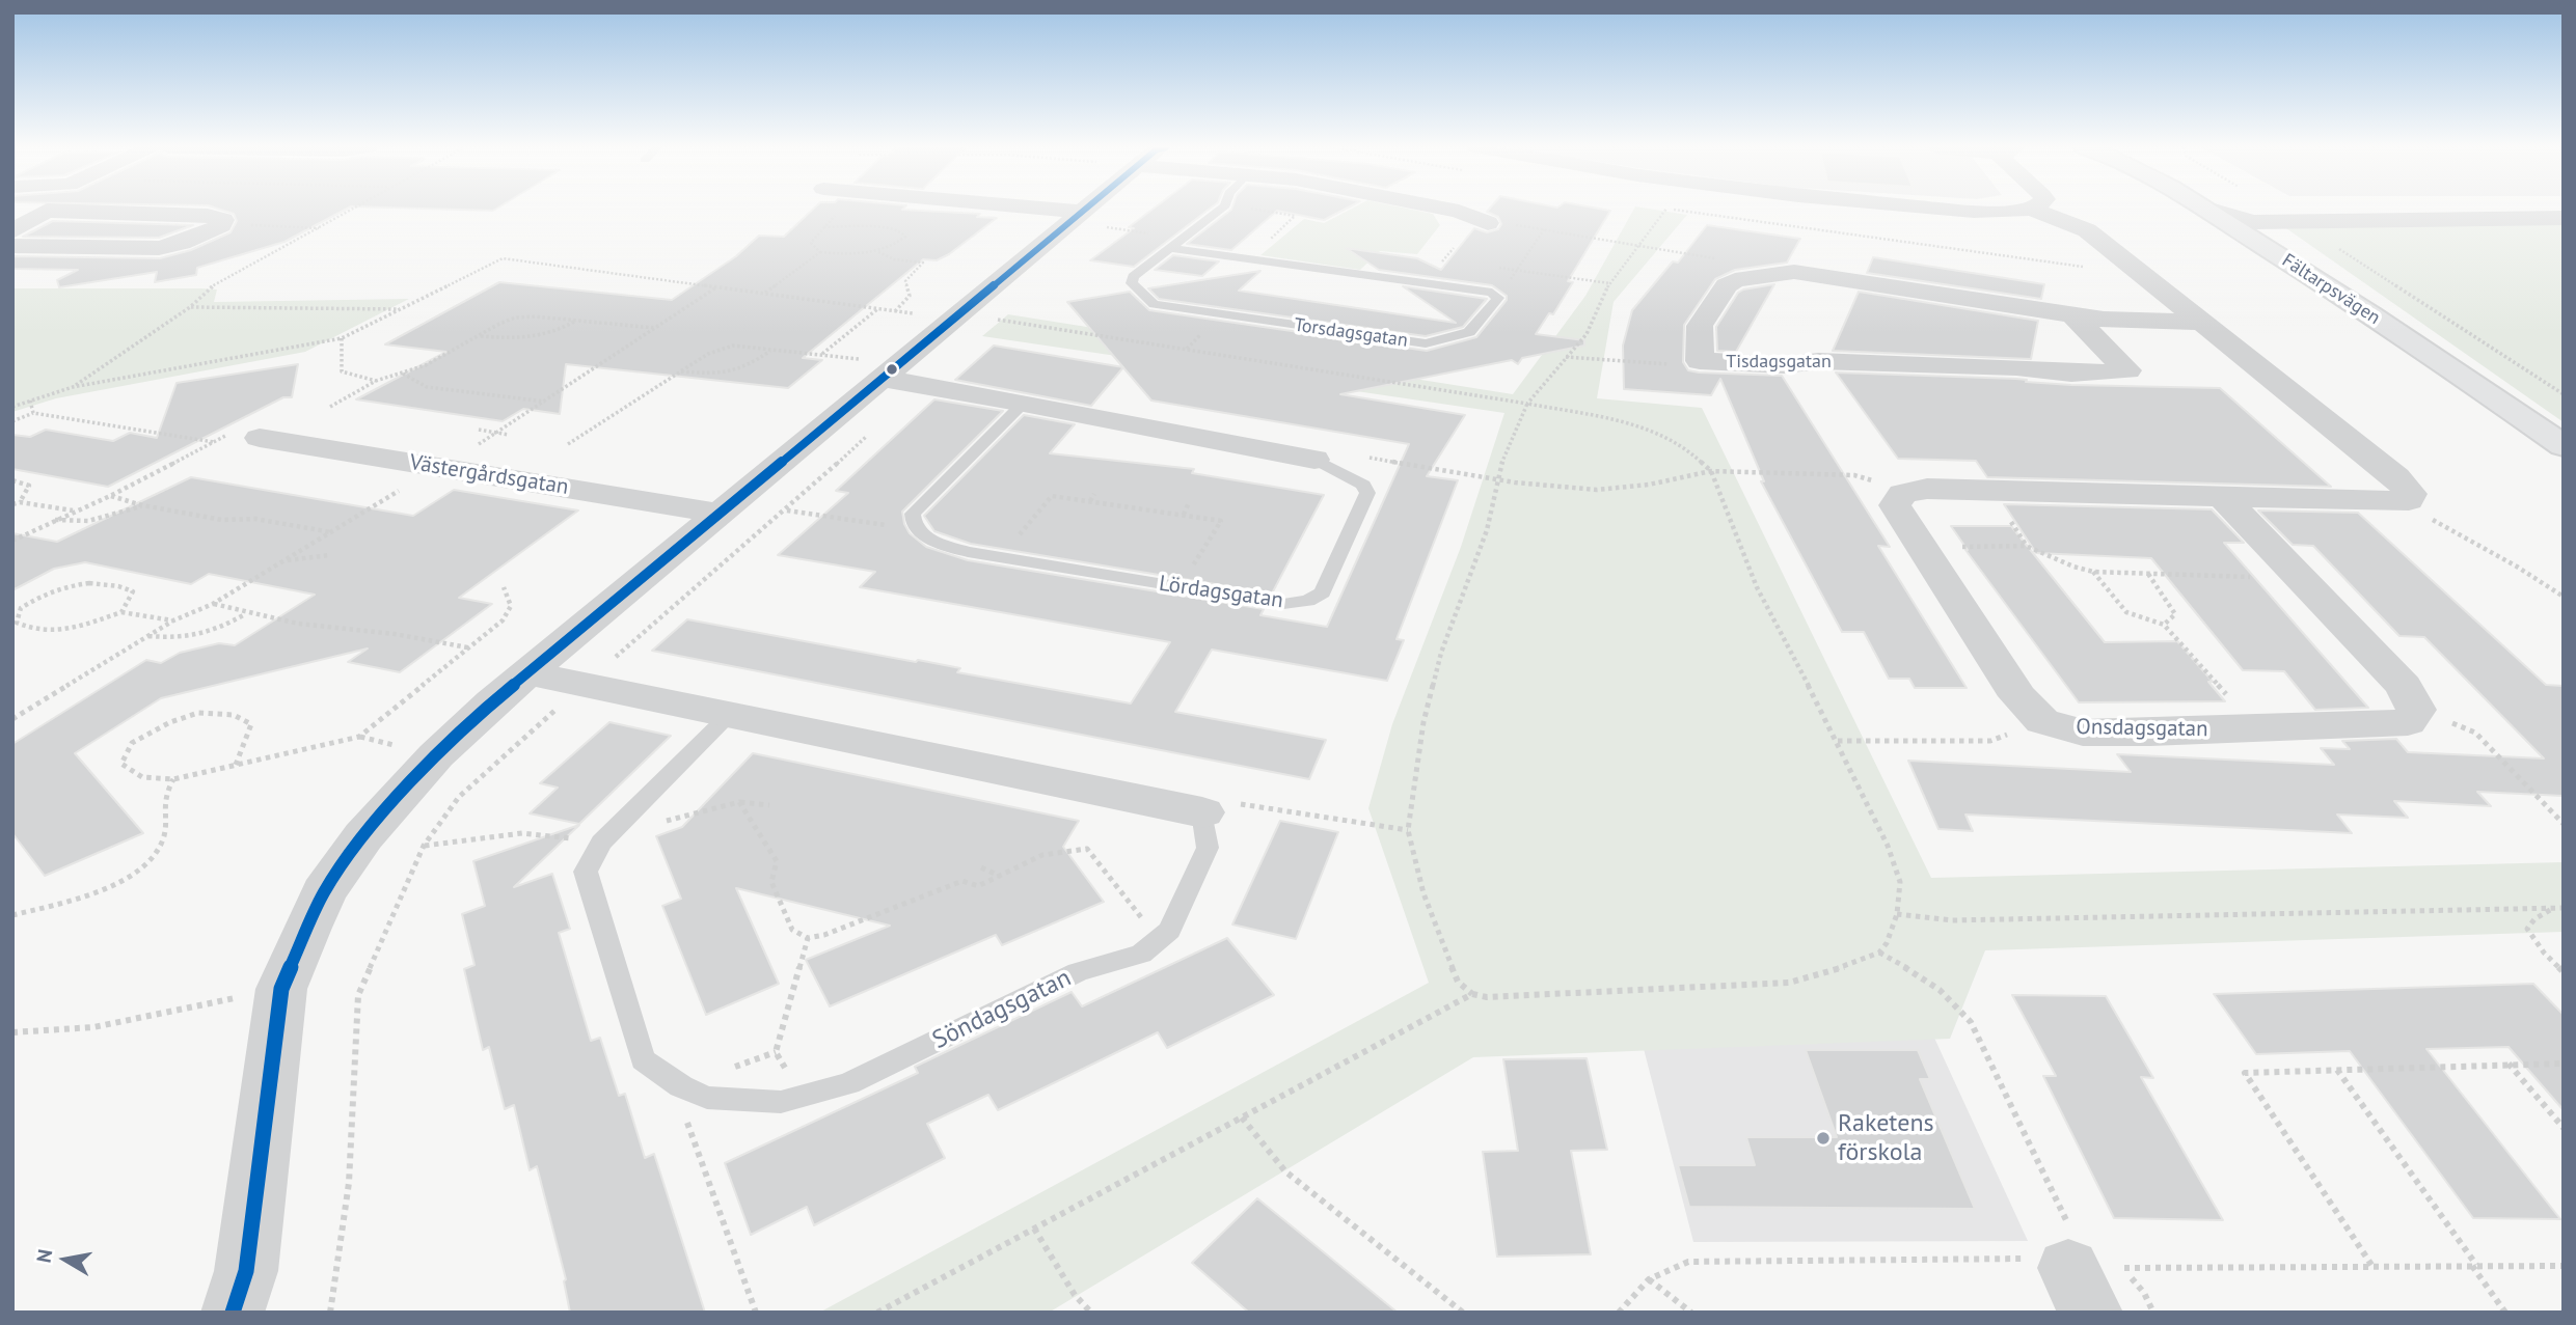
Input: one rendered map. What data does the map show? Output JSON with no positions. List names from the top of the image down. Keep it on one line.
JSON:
{"streets":{"main road":["Fältarpsvägen"],"street":["Tisdagsgatan","Västergårdsgatan","Lördagsgatan","Onsdagsgatan"],"lane":["Torsdagsgatan","Söndagsgatan"]},"places":["Raketens förskola"],"north":"left"}
